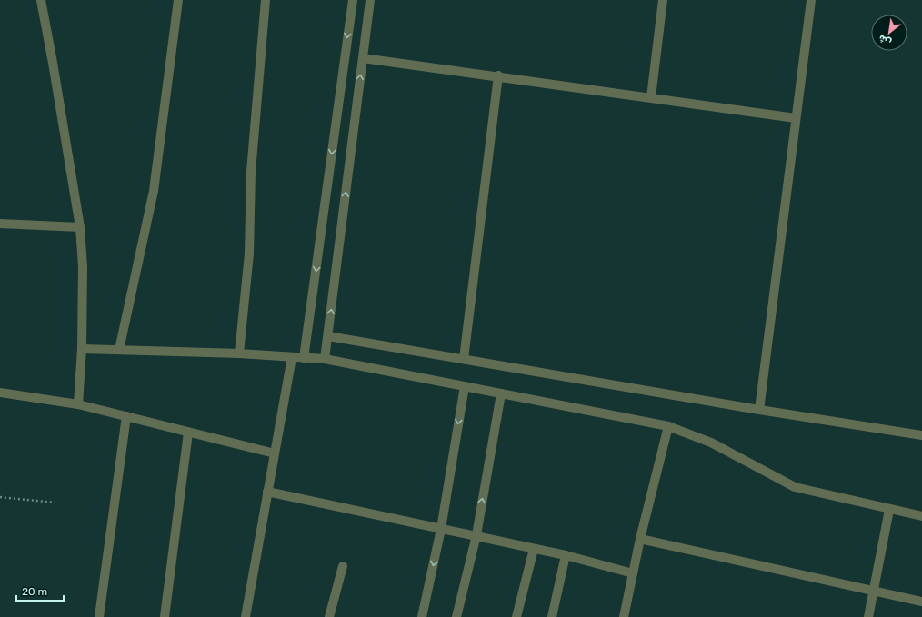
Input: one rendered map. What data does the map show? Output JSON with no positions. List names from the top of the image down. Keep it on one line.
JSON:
{"scale_bar":"20 m","north":"bottom left"}
